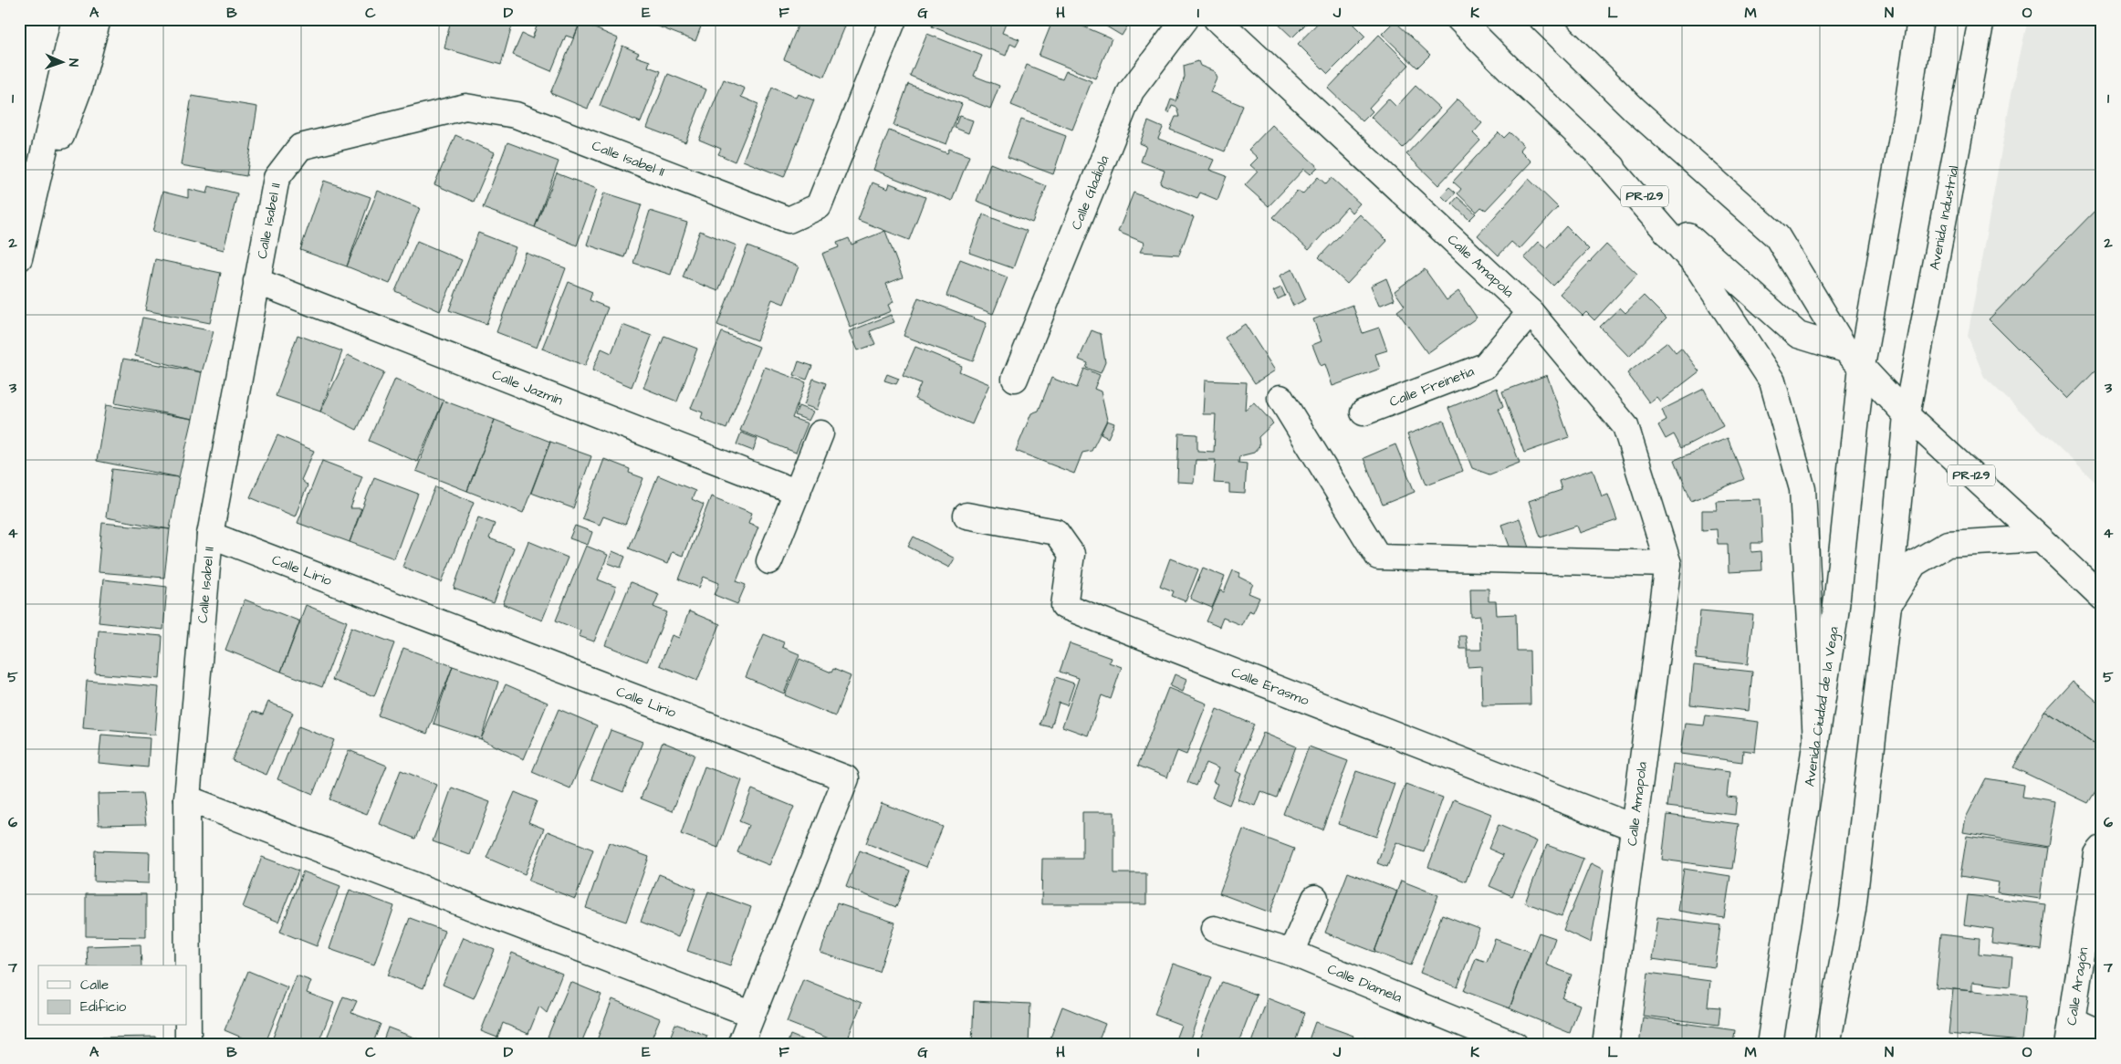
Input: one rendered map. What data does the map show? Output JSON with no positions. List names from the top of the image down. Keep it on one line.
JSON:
{"streets":{"main road":["Calle Isabel II","Calle Gladiola","PR-129","Avenida Industrial","Calle Amapola","Calle Jazmín","Calle Freinetia","Calle Lirio","Calle Erasmo","Avenida Ciudad de la Vega","Calle Diamela","Calle Aragón"]},"crossings":[["Calle Isabel II","Calle Jazmín"],["Calle Isabel II","Calle Lirio"],["PR-129","Avenida Industrial"],["PR-129","Avenida Ciudad de la Vega"],["Calle Amapola","Calle Freinetia"],["Calle Amapola","Calle Erasmo"]],"legend":["Calle","Edificio"],"north":"right","grid":{"columns":["A","B","C","D","E","F","G","H","I","J","K","L","M","N","O"],"rows":["1","2","3","4","5","6","7"]}}
